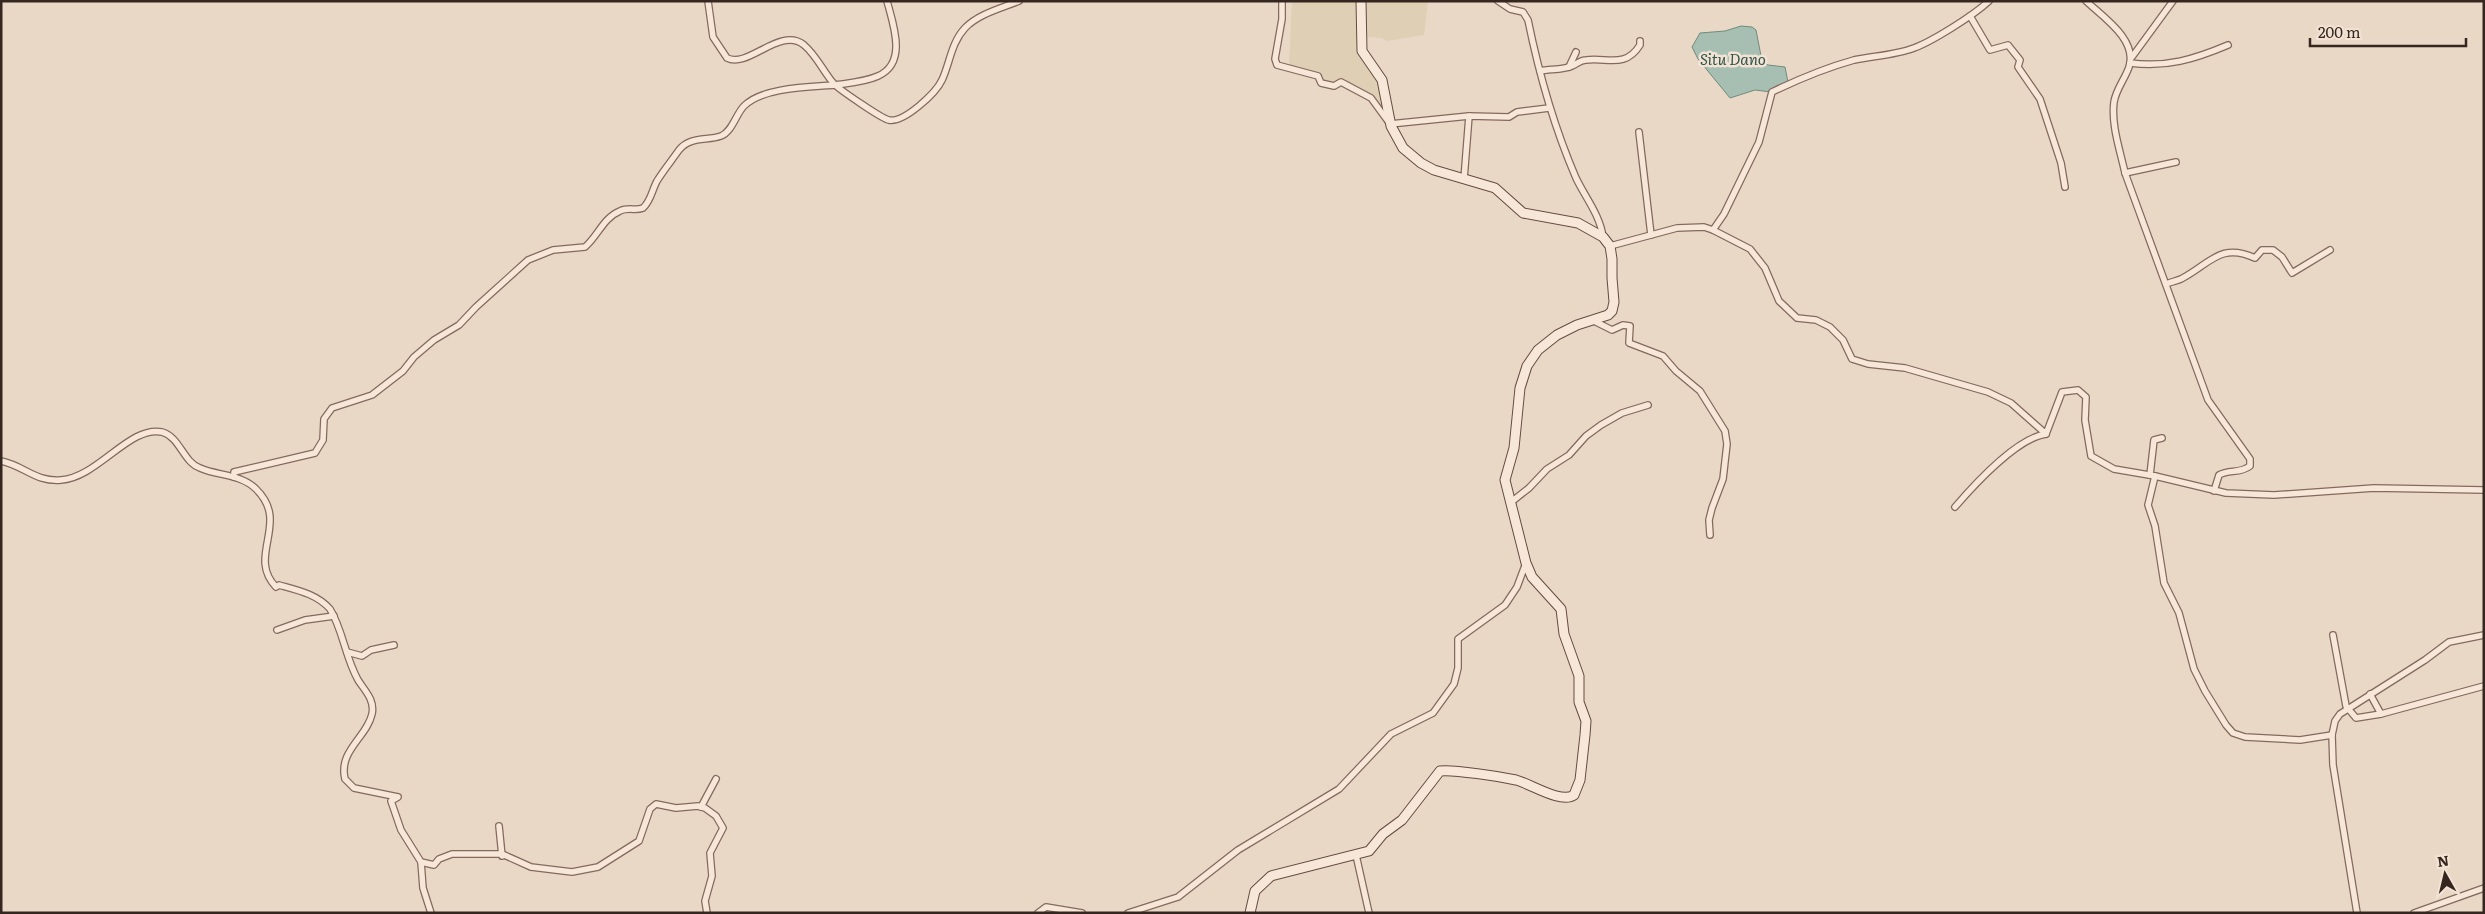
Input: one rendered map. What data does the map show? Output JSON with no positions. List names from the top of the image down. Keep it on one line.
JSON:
{"water":["Situ Dano"],"scale_bar":"200 m","north":"top"}
